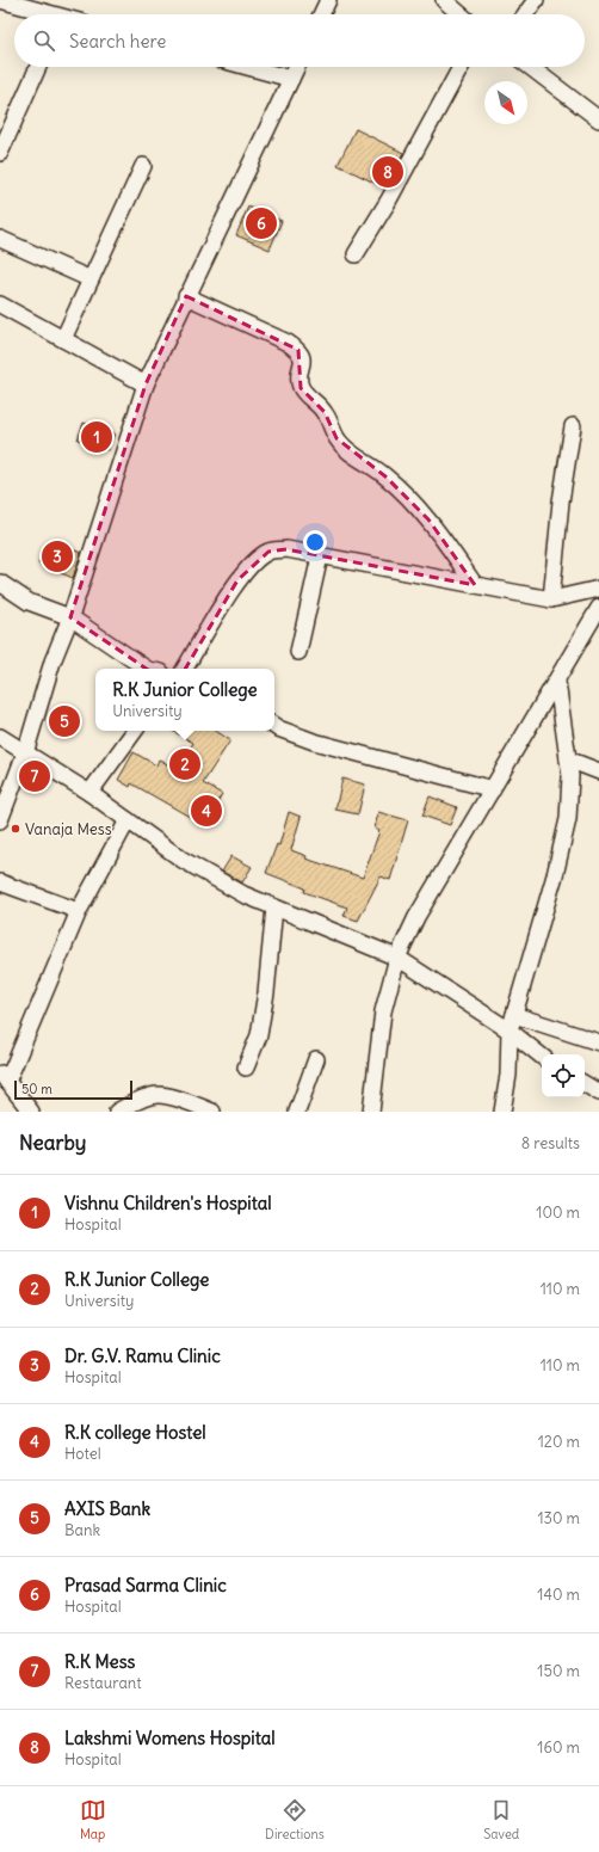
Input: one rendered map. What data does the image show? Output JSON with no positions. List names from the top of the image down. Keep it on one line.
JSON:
{"places":["Vanaja Mess"],"scale_bar":"50 m","north":"bottom right","page":{"search":"Search here","pins":["8","6","1","3","5","2","7","4"],"popup":["R.K Junior College","University"],"scale":"50 m","heading":["Nearby","8 results"],"list":[{"mark":"1","name":"Vishnu Children's Hospital","note":"Hospital","value":"100 m"},{"mark":"2","name":"R.K Junior College","note":"University","value":"110 m"},{"mark":"3","name":"Dr. G.V. Ramu Clinic","note":"Hospital","value":"110 m"},{"mark":"4","name":"R.K college Hostel","note":"Hotel","value":"120 m"},{"mark":"5","name":"AXIS Bank","note":"Bank","value":"130 m"},{"mark":"6","name":"Prasad Sarma Clinic","note":"Hospital","value":"140 m"},{"mark":"7","name":"R.K Mess","note":"Restaurant","value":"150 m"},{"mark":"8","name":"Lakshmi Womens Hospital","note":"Hospital","value":"160 m"}],"nav":["Map","Directions","Saved"]}}
